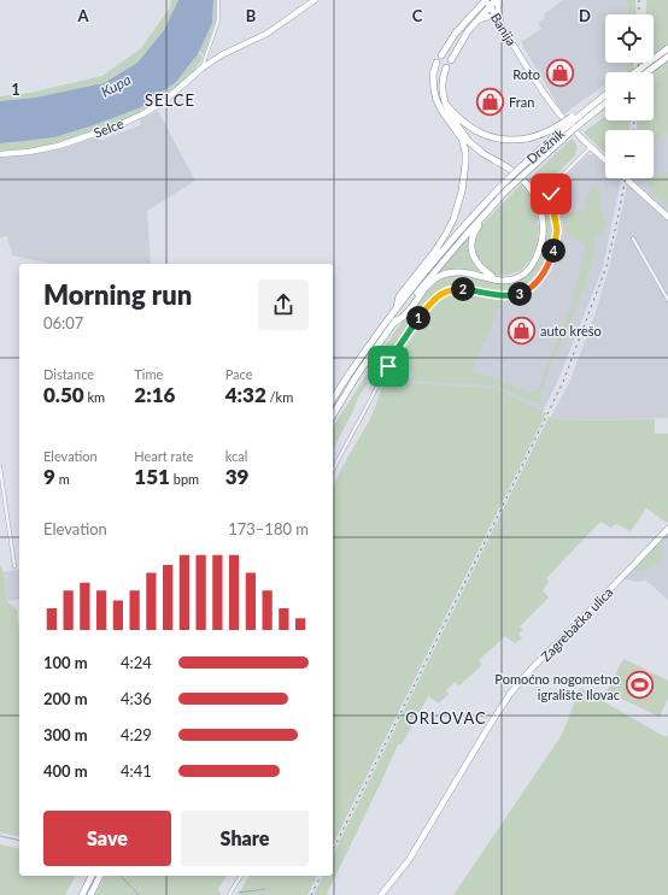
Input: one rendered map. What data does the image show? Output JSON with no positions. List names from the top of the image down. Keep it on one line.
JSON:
{"streets":{"highway":["Drežnik"],"main road":["Banija","Selce","Zagrebačka ulica"]},"districts":["SELCE","ORLOVAC"],"water":["Kupa"],"places":{"shop":["Roto","Fran","auto krešo"],"sports":["Pomoćno nogometno igralište Ilovac"]},"page":{"map_buttons":["+","−"],"pins":["4","2","3","1"],"heading":["Morning run","06:07"],"stats":[["Distance","0.50 km"],["Time","2:16"],["Pace","4:32 /km"],["Elevation","9 m"],["Heart rate","151 bpm"],["kcal","39"]],"chart":["Elevation","173–180 m"],"list":[{"name":"100 m","note":"4:24"},{"name":"200 m","note":"4:36"},{"name":"300 m","note":"4:29"},{"name":"400 m","note":"4:41"}],"buttons":["Save","Share"]},"grid":{"columns":["A","B","C","D"],"rows":["1"]}}
